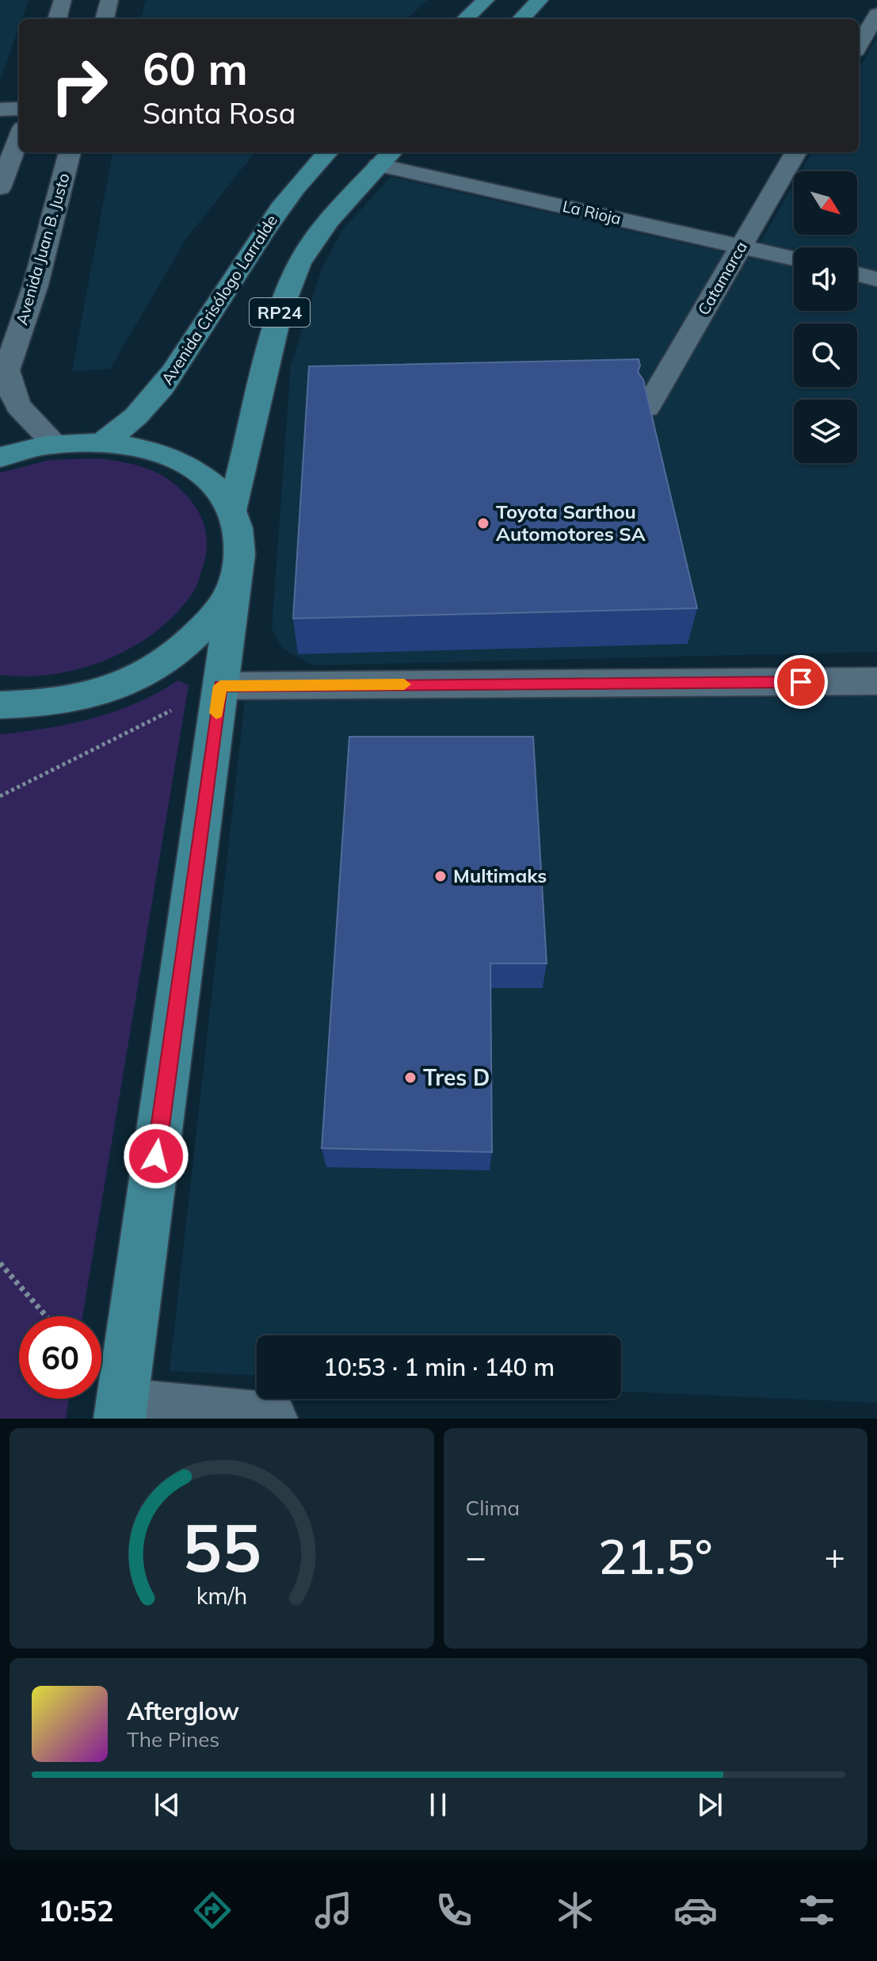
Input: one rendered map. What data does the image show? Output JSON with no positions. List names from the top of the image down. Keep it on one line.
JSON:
{"streets":{"main road":["Avenida Crisólogo Larralde","RP24"],"street":["La Rioja","Avenida Juan B. Justo","Catamarca"]},"crossings":[["La Rioja","Catamarca"],["La Rioja","RP24"],["Avenida Juan B. Justo","RP24"],["Avenida Crisólogo Larralde","RP24"]],"places":["Toyota Sarthou Automotores SA","Multimaks","Tres D"],"north":"bottom right","page":{"turn":["60 m","Santa Rosa"],"limit":"60","trip":"10:53 · 1 min · 140 m","tile":"Clima","heat":["−","21.5°","+"],"song":["Afterglow","The Pines"],"tabs":"10:52","gauge":["55","km/h"]}}
